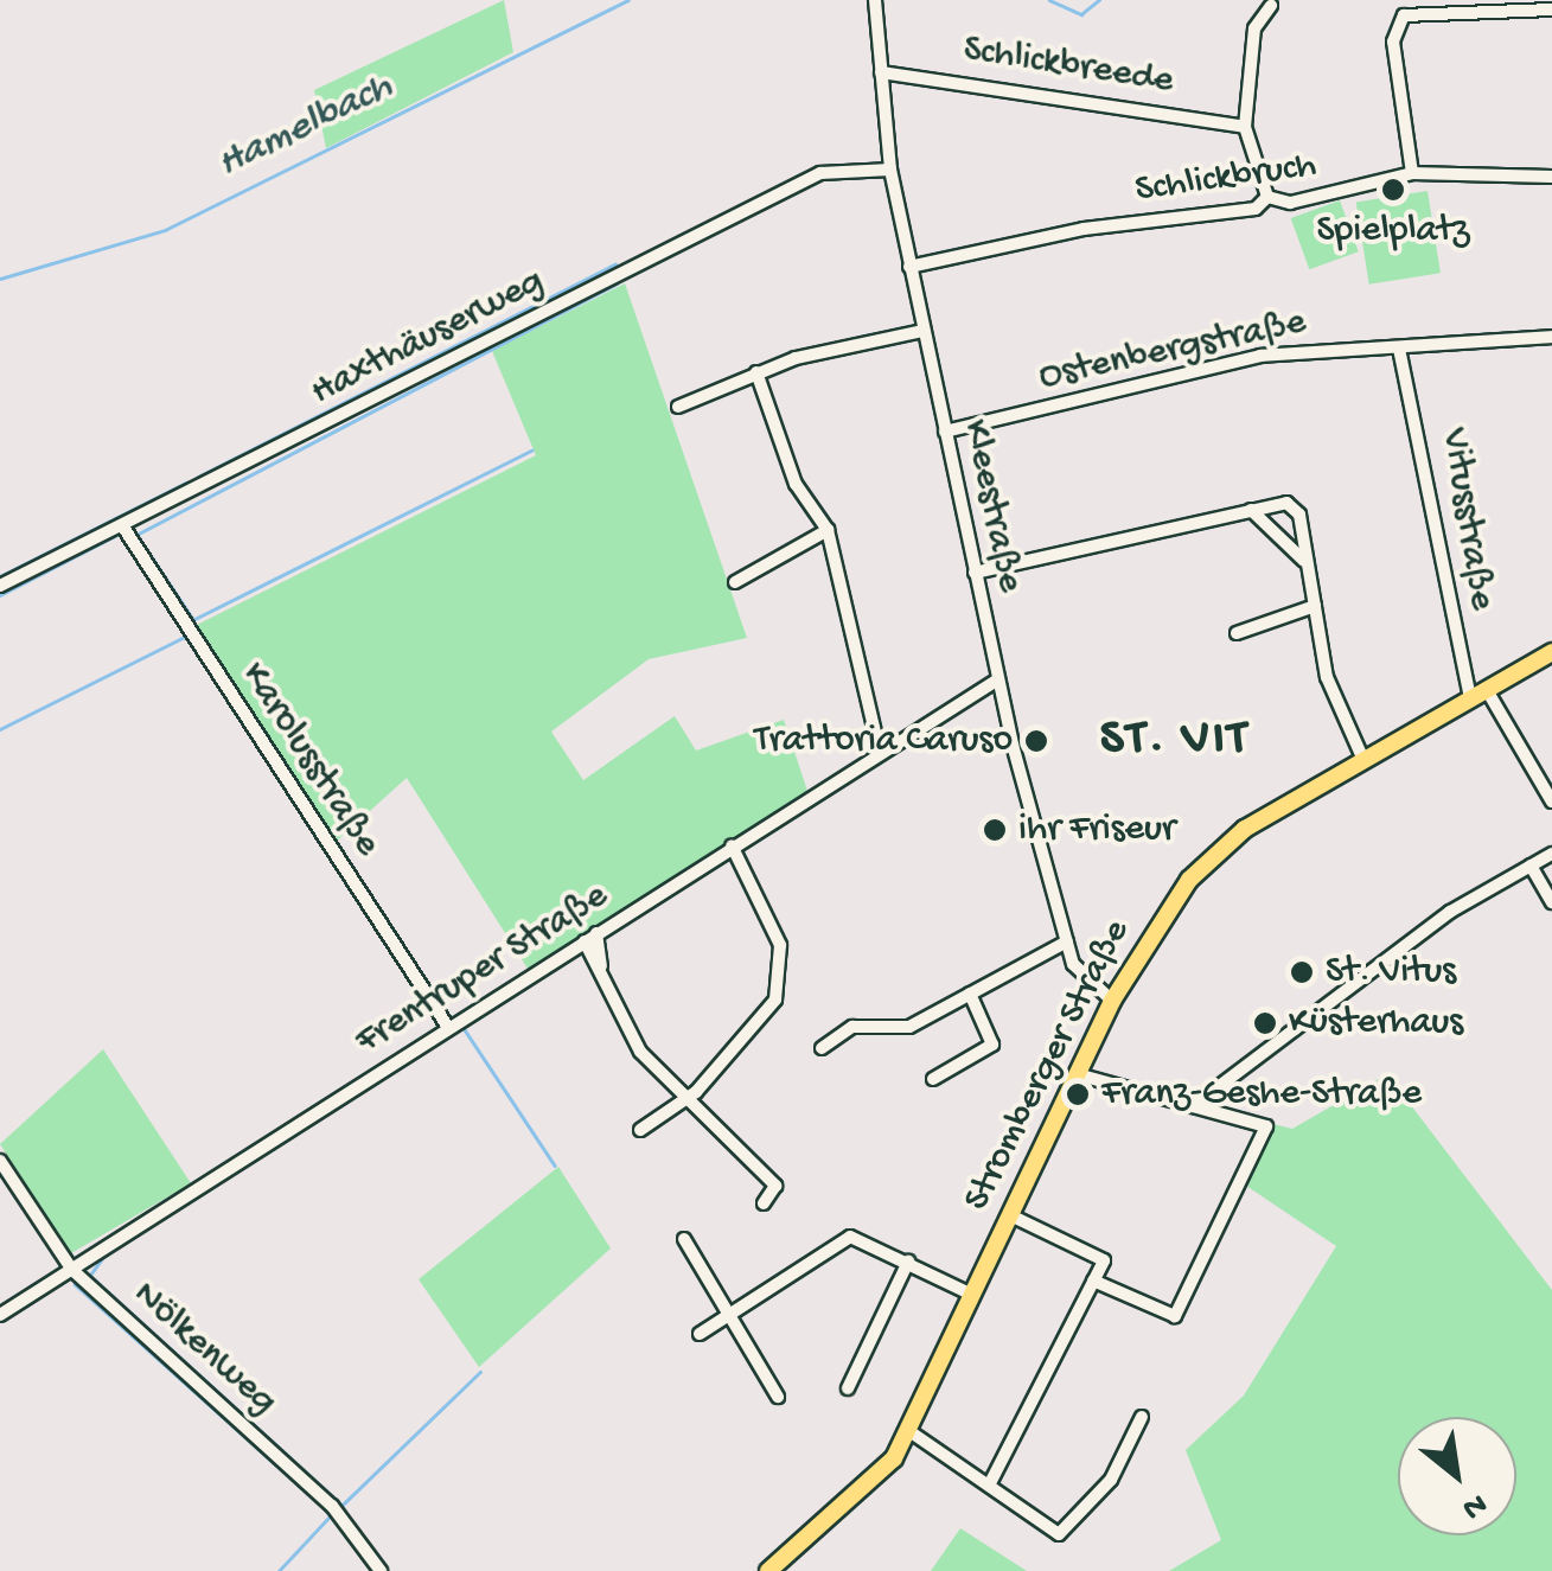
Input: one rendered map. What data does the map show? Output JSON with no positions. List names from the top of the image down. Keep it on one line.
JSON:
{"streets":{"main road":["Stromberger Straße"],"street":["Schlickbreede","Schlickbruch","Haxthäuserweg","Ostenbergstraße","Kleestraße","Vitusstraße","Karolusstraße","Frentruper Straße","Nölkenweg"]},"crossings":[["Schlickbreede","Kleestraße"],["Schlickbruch","Kleestraße"],["Haxthäuserweg","Kleestraße"],["Haxthäuserweg","Karolusstraße"],["Ostenbergstraße","Kleestraße"],["Ostenbergstraße","Vitusstraße"],["Kleestraße","Frentruper Straße"],["Kleestraße","Stromberger Straße"],["Vitusstraße","Stromberger Straße"],["Karolusstraße","Frentruper Straße"],["Frentruper Straße","Nölkenweg"]],"districts":["ST. VIT"],"water":["Hamelbach"],"places":["Spielplatz","Trattoria Caruso","ihr Friseur","St. Vitus","Küsterhaus","Franz-Geshe-Straße"],"north":"bottom right"}
